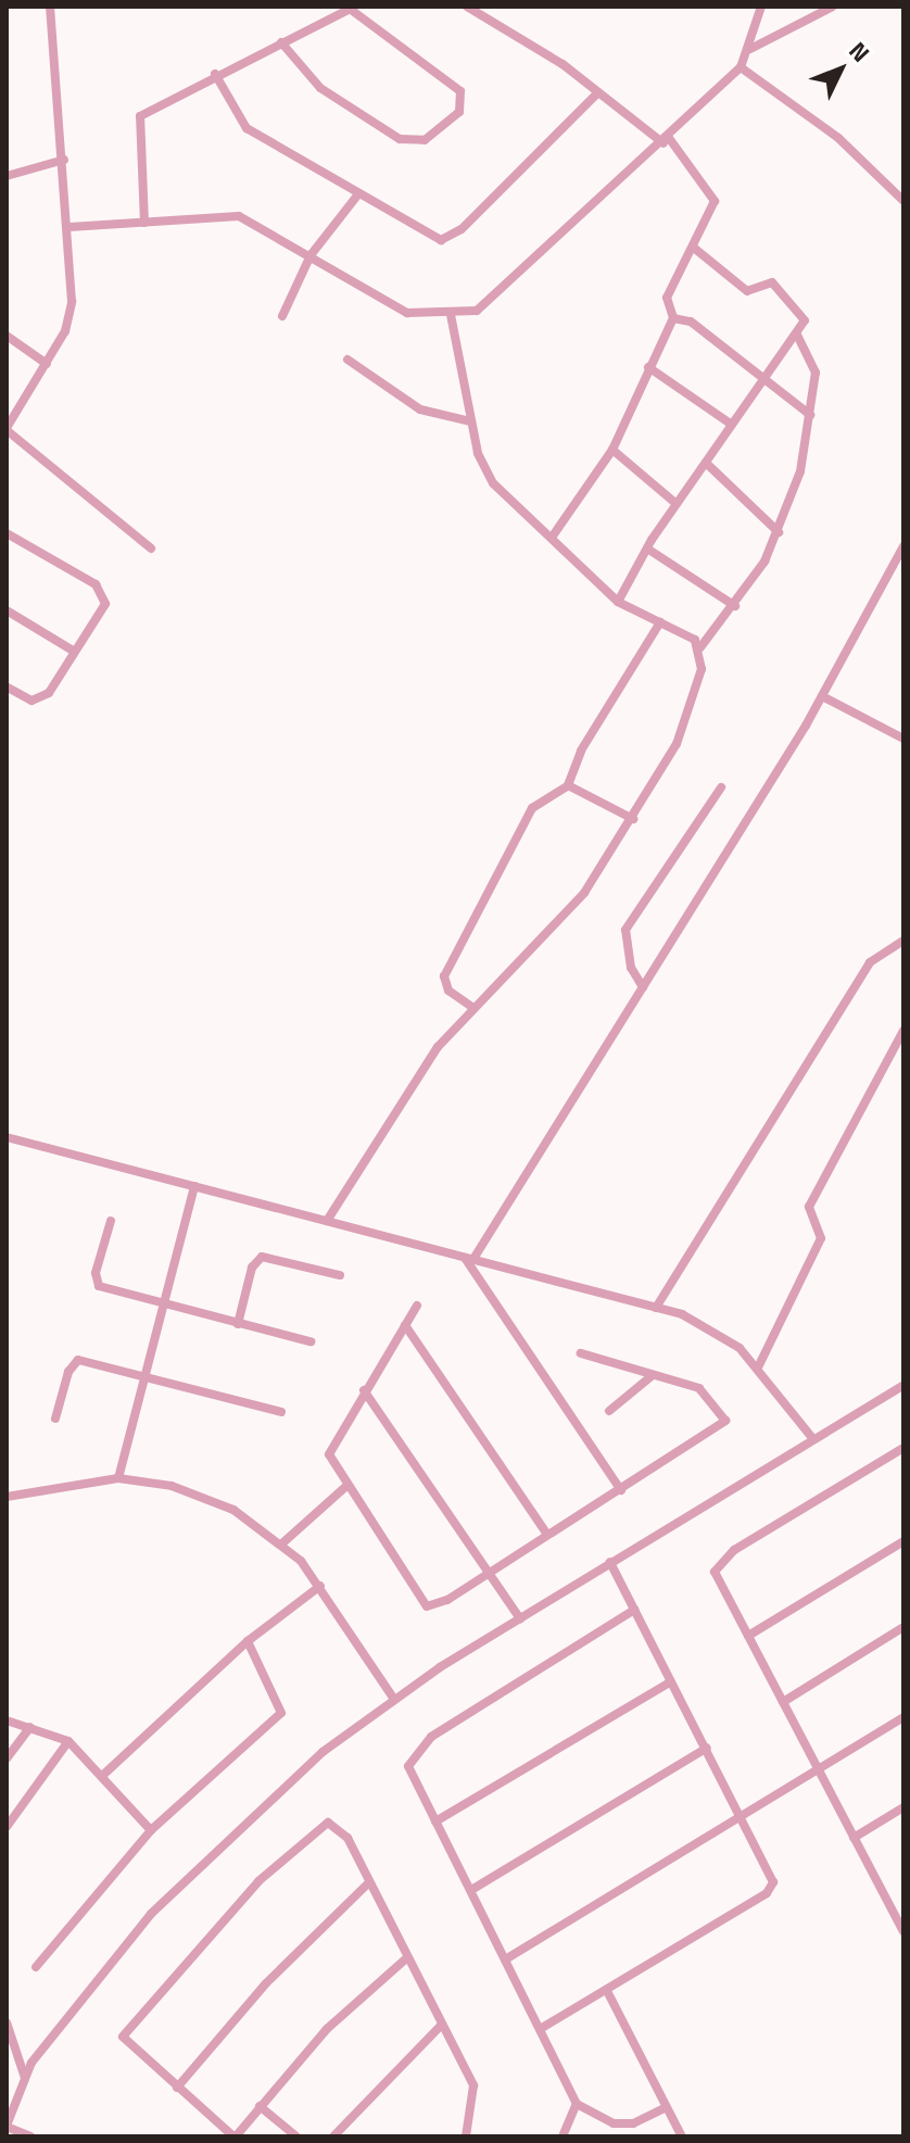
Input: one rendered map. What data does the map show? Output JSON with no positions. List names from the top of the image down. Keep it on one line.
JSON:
{"north":"top right"}
